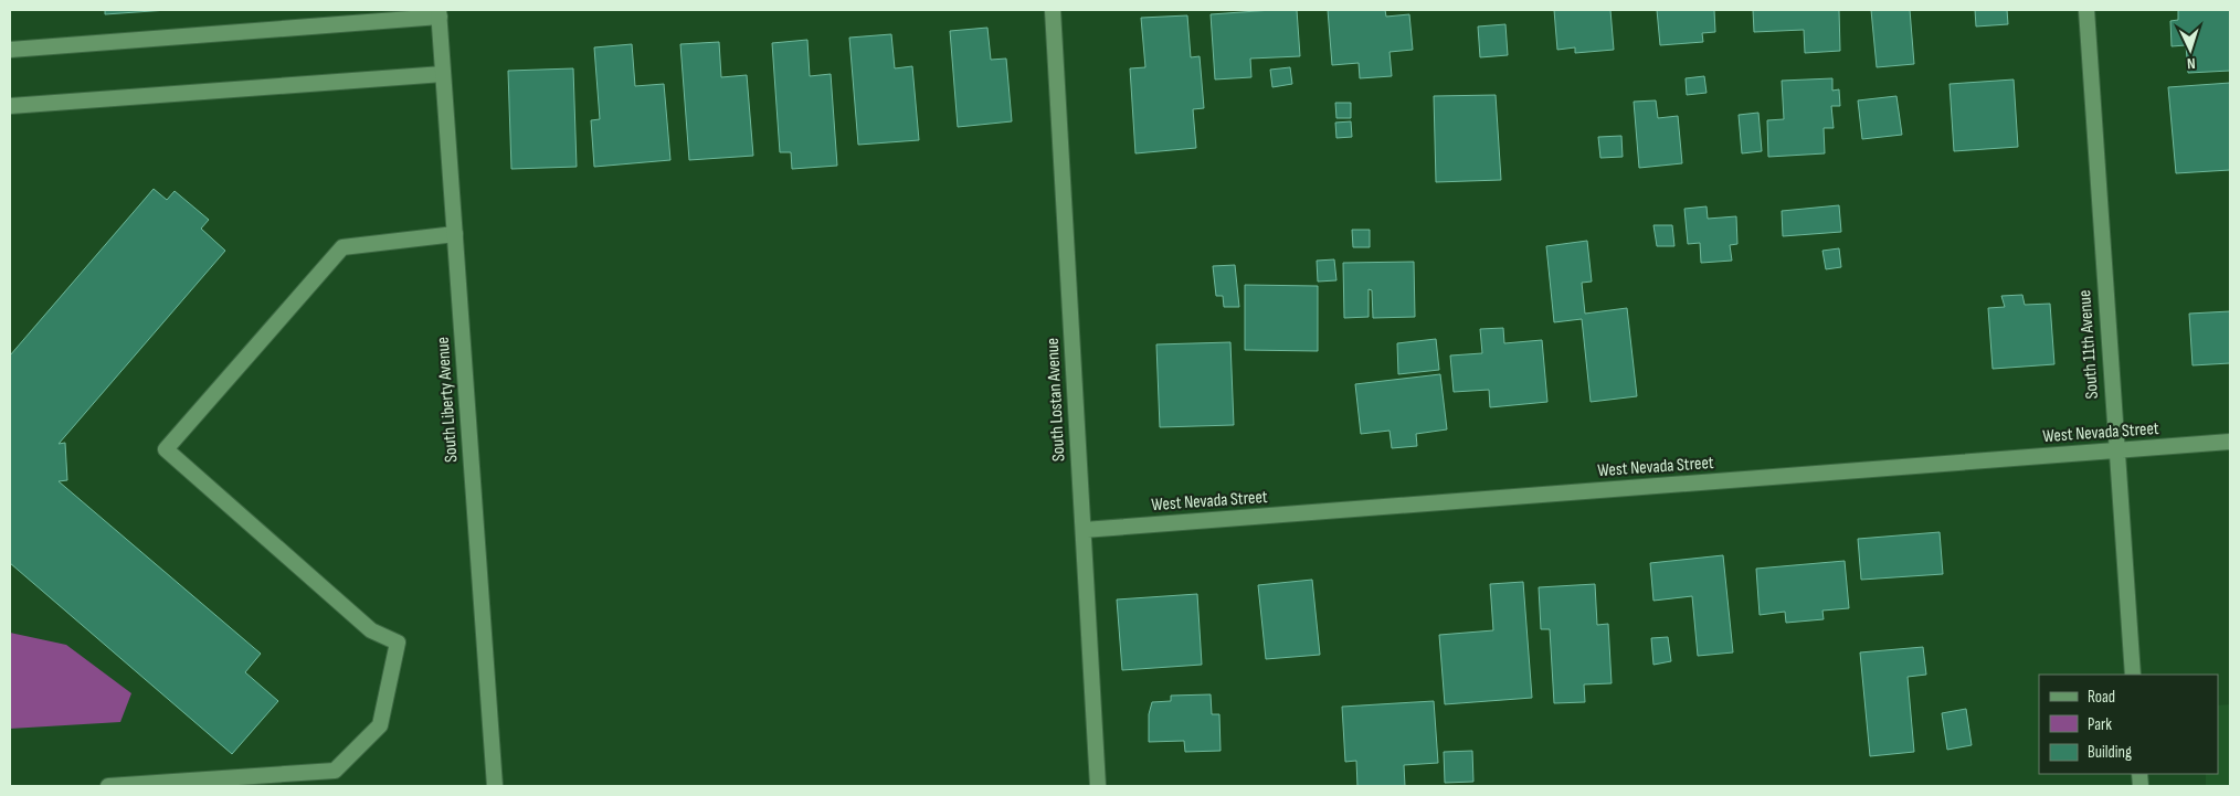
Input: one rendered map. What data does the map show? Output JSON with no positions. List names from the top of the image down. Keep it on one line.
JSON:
{"streets":{"street":["South 11th Avenue","South Liberty Avenue","South Lostan Avenue","West Nevada Street"]},"crossings":[["South 11th Avenue","West Nevada Street"],["South Lostan Avenue","West Nevada Street"]],"legend":["Road","Park","Building"],"north":"bottom"}
